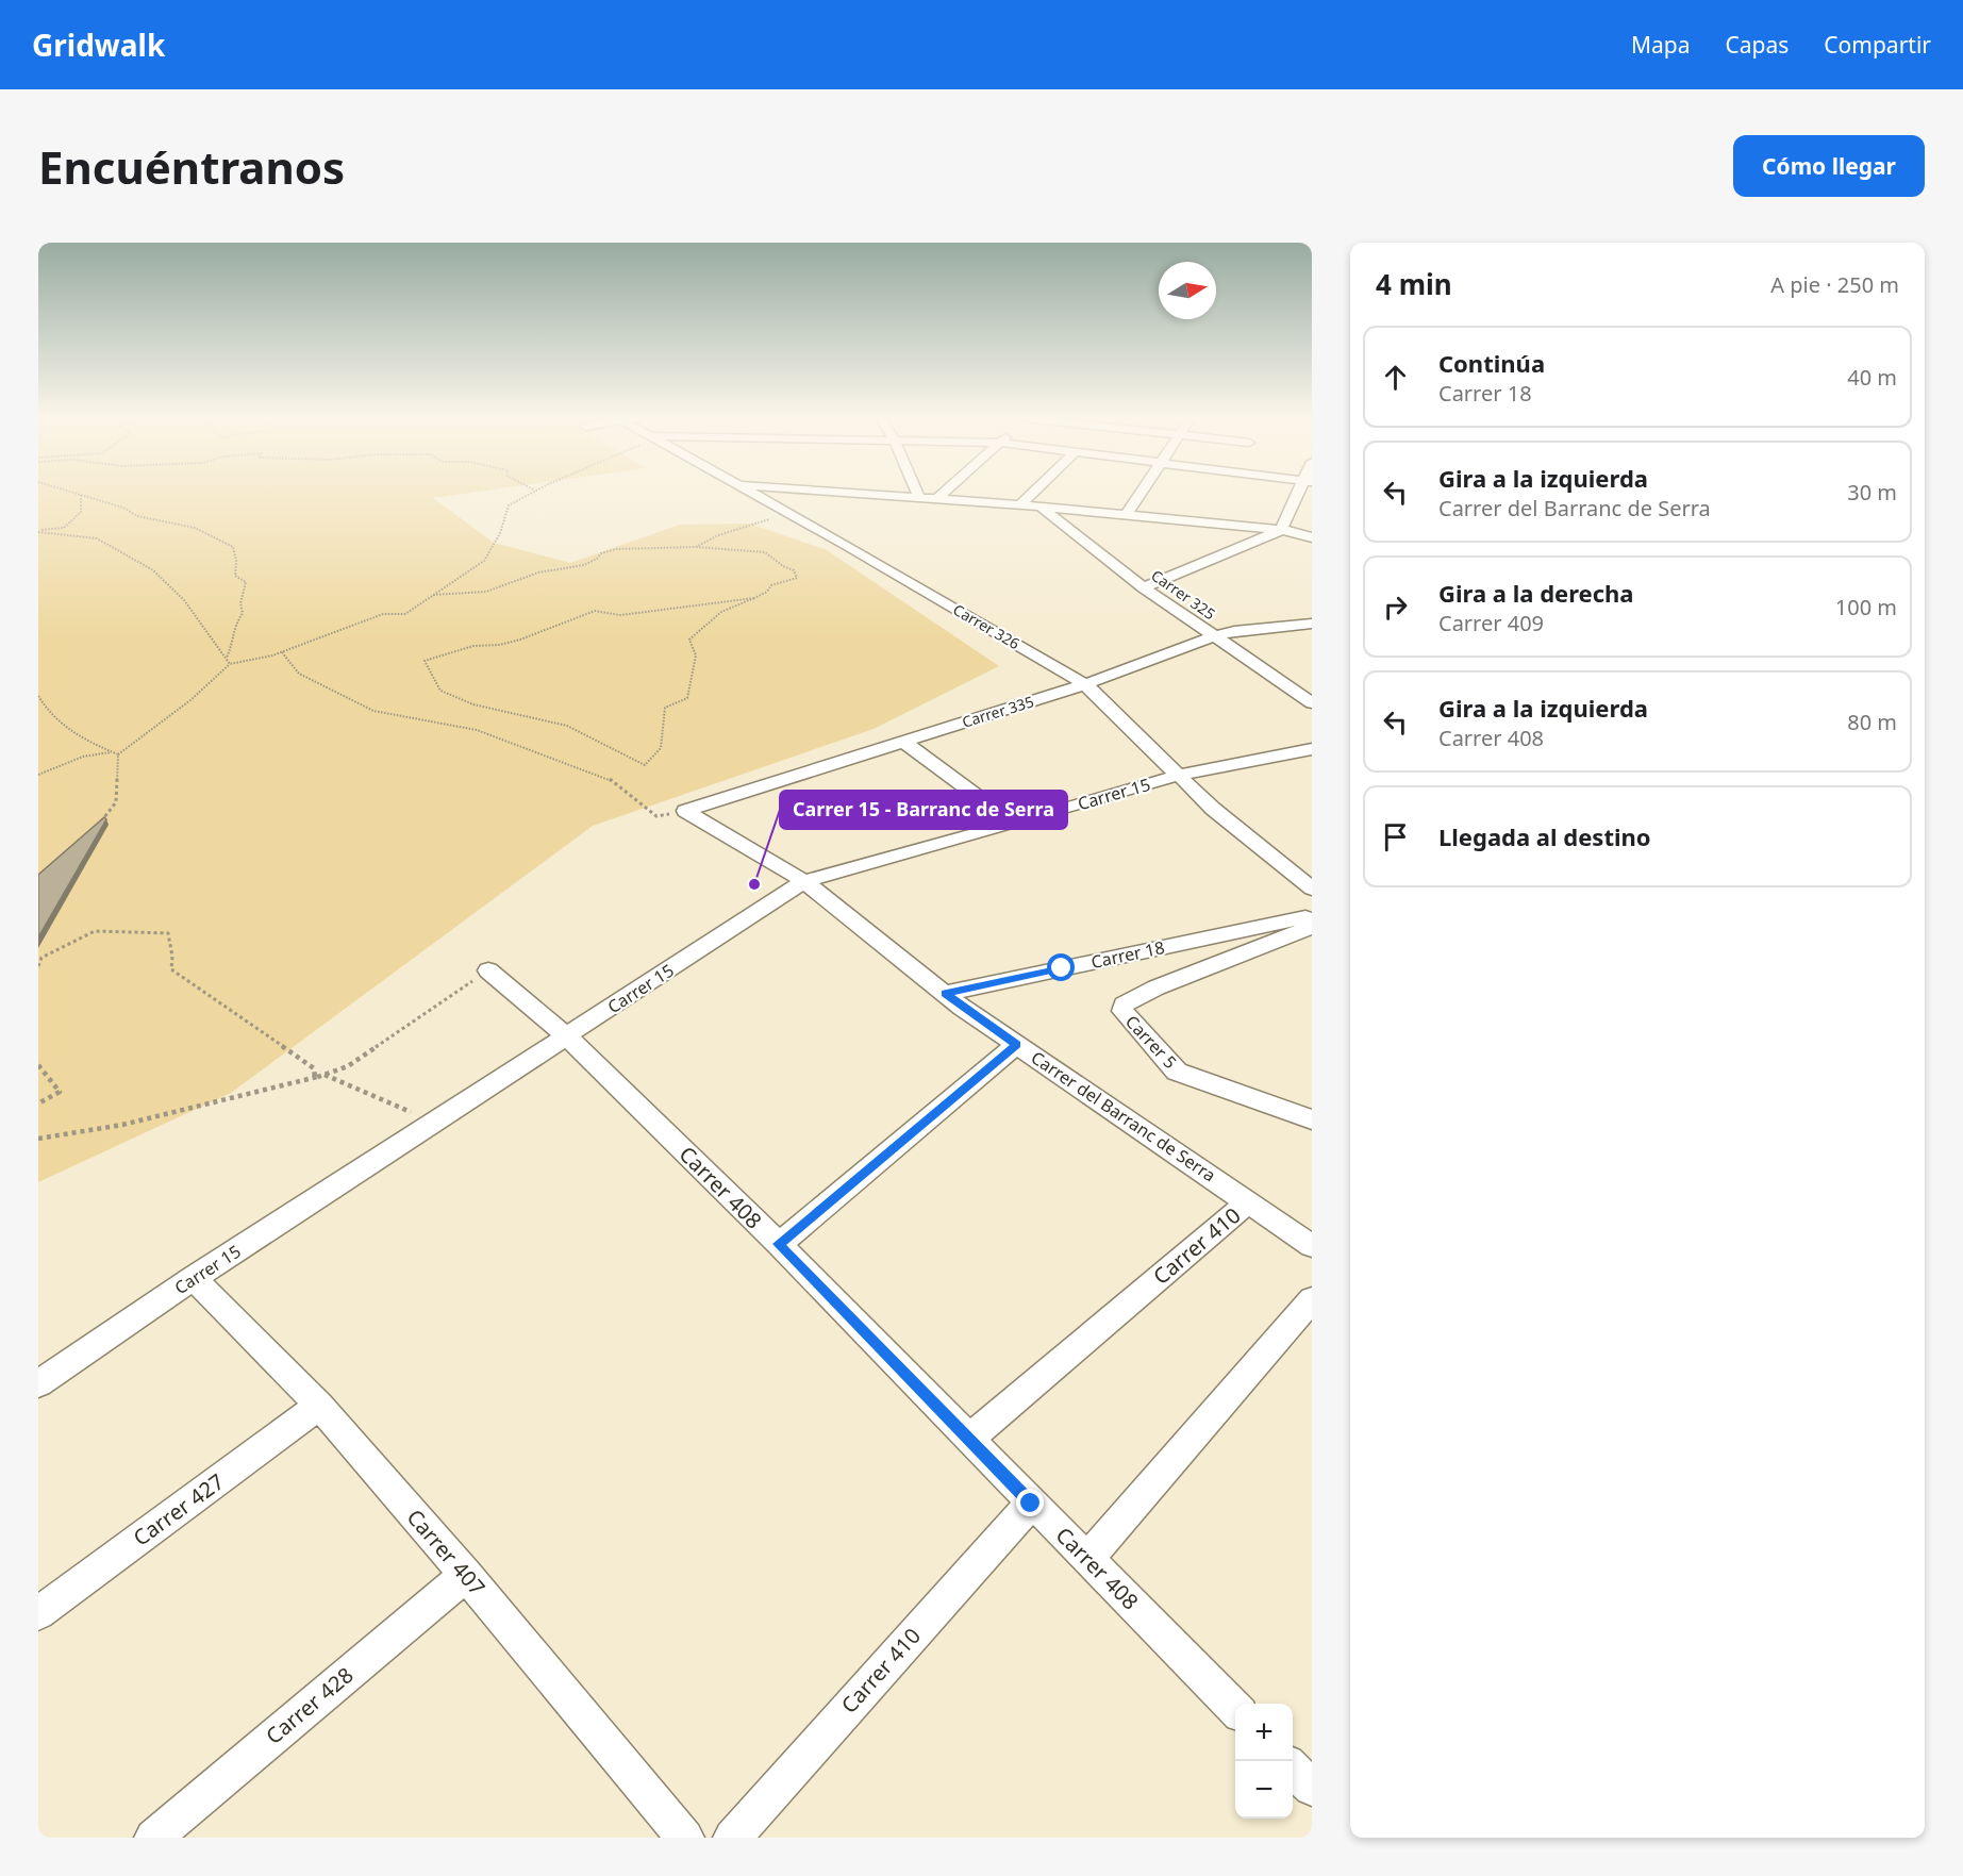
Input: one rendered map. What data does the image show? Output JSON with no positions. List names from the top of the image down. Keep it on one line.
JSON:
{"streets":{"street":["Carrer 325","Carrer 326","Carrer 335","Carrer 15","Carrer 18","Carrer 5","Carrer del Barranc de Serra","Carrer 408","Carrer 410","Carrer 427","Carrer 407","Carrer 428"]},"crossings":[["Carrer 325","Carrer 335"],["Carrer 326","Carrer 335"],["Carrer 326","Carrer 15"],["Carrer 335","Carrer del Barranc de Serra"],["Carrer 15","Carrer del Barranc de Serra"],["Carrer 15","Carrer 408"],["Carrer 15","Carrer 407"],["Carrer 18","Carrer 5"],["Carrer 18","Carrer del Barranc de Serra"],["Carrer del Barranc de Serra","Carrer 410"],["Carrer 408","Carrer 410"],["Carrer 427","Carrer 407"],["Carrer 407","Carrer 428"]],"places":["Carrer 15 - Barranc de Serra"],"north":"right","page":{"header":"Gridwalk","nav":["Mapa","Capas","Compartir"],"buttons":"Cómo llegar","title":"Encuéntranos","heading":["4 min","A pie · 250 m"],"list":[["Continúa","Carrer 18","40 m"],["Gira a la izquierda","Carrer del Barranc de Serra","30 m"],["Gira a la derecha","Carrer 409","100 m"],["Gira a la izquierda","Carrer 408","80 m"],"Llegada al destino"],"map_buttons":["+","−"]}}
